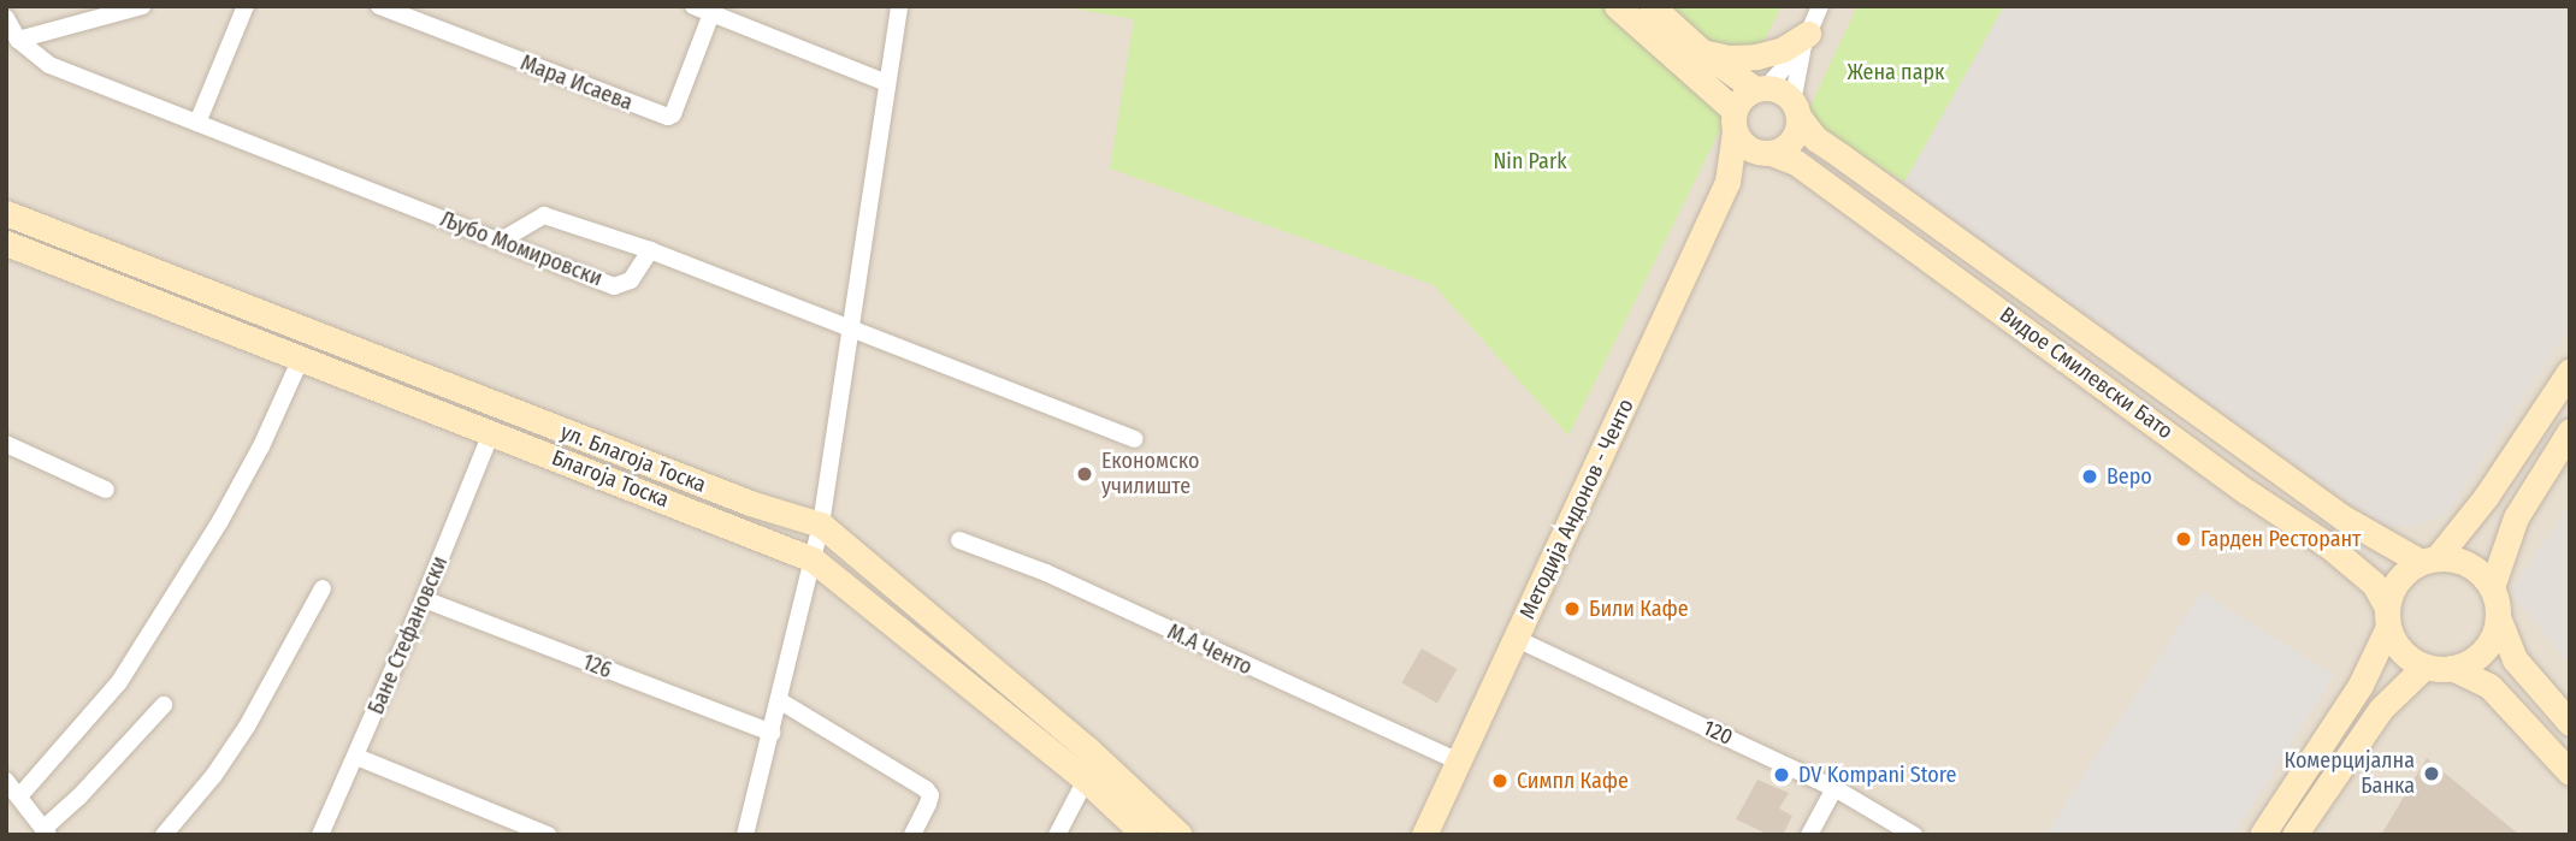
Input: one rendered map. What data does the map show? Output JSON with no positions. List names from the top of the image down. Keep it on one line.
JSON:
{"streets":{"main road":["Видое Смилевски Бато","ул. Благоја Тоска","Благоја Тоска","Методија Андонов - Ченто"],"street":["Мара Исаева","Љубо Момировски","Бане Стефановски","М.А Ченто","126","120"]},"crossings":[["Видое Смилевски Бато","Методија Андонов - Ченто"],["Благоја Тоска","Бане Стефановски"],["Методија Андонов - Ченто","М.А Ченто"],["Методија Андонов - Ченто","120"],["Бане Стефановски","126"]],"parks":["Жена парк","Nin Park"],"places":["Економско училиште","Веро","Гарден Ресторант","Били Кафе","Комерцијална Банка","DV Kompani Store","Симпл Кафе"]}
